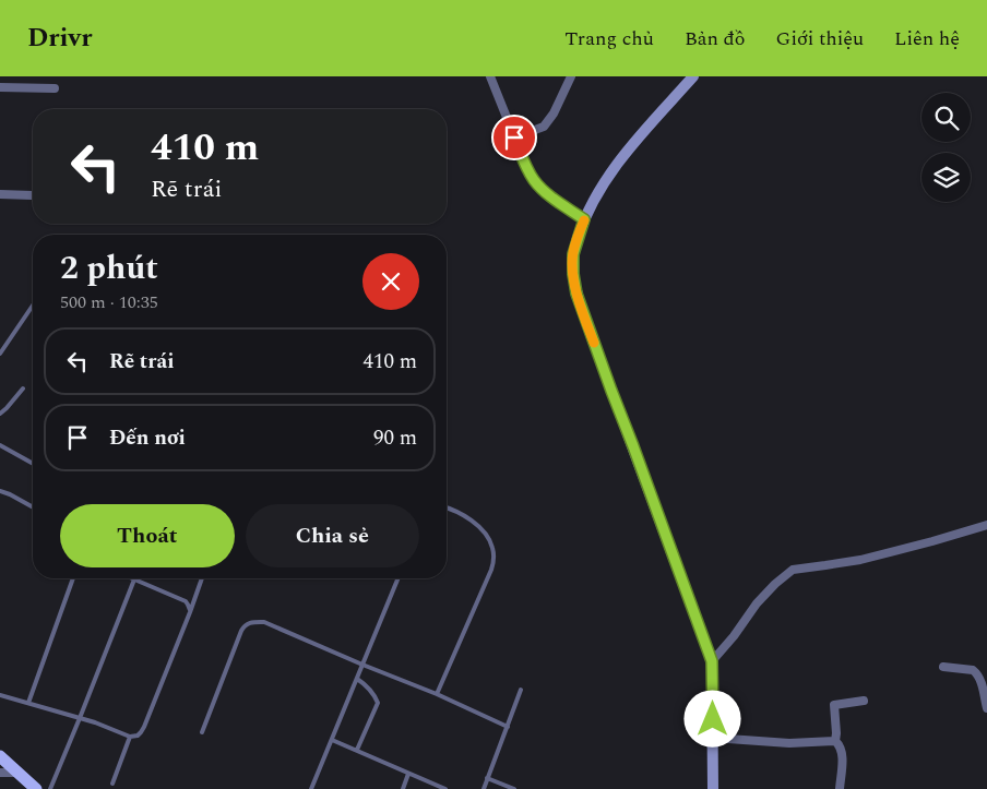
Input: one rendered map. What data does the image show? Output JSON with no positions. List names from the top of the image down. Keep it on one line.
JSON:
{"page":{"header":"Drivr","nav":["Trang chủ","Bản đồ","Giới thiệu","Liên hệ"],"turn":["410 m","Rẽ trái"],"heading":["2 phút","500 m · 10:35"],"list":[{"name":"Rẽ trái","value":"410 m"},{"name":"Đến nơi","value":"90 m"}],"buttons":["Thoát","Chia sẻ"]}}
